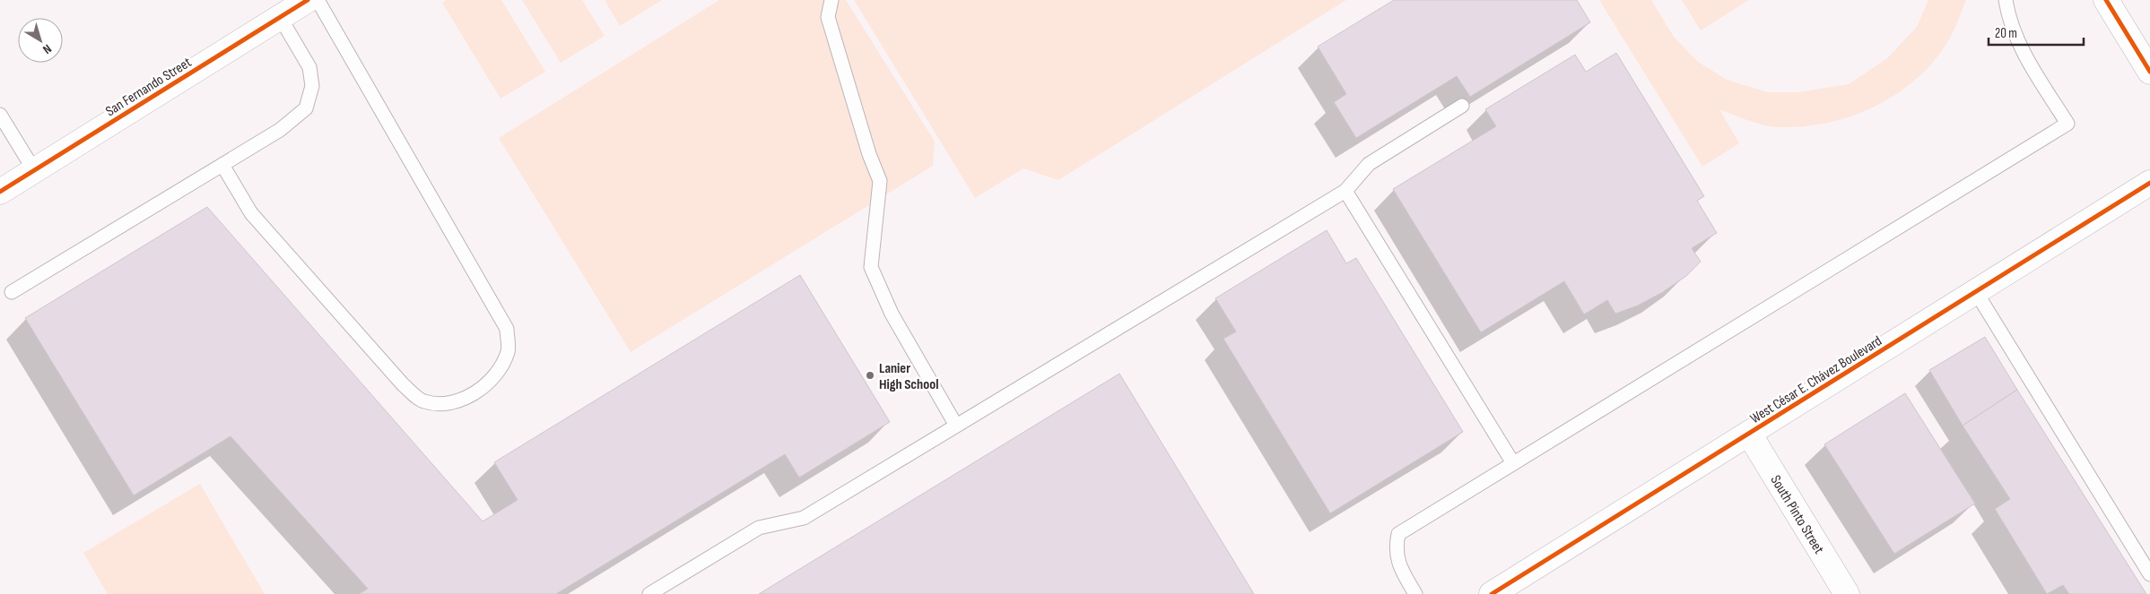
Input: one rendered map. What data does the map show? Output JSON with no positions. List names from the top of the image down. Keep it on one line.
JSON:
{"streets":{"street":["San Fernando Street","West César E. Chávez Boulevard","South Pinto Street"]},"crossings":[["West César E. Chávez Boulevard","South Pinto Street"]],"places":["Lanier High School"],"scale_bar":"20 m","north":"bottom right"}
